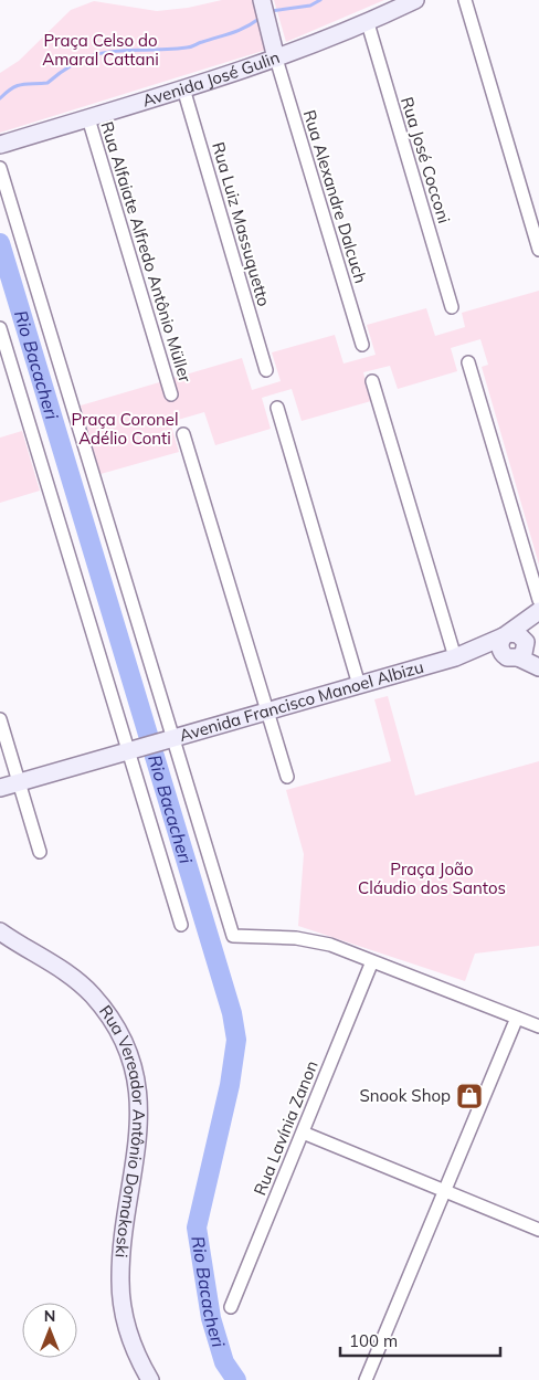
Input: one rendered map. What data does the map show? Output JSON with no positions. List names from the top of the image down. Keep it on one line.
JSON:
{"streets":{"street":["Avenida José Gulin","Rua José Cocconi","Rua Alexandre Dalcuch","Rua Luiz Massuquetto","Rua Alfaiate Alfredo Antônio Müller","Avenida Francisco Manoel Albizu","Rua Lavínia Zanon","Rua Vereador Antônio Domakoski"]},"crossings":[["Avenida José Gulin","Rua José Cocconi"],["Avenida José Gulin","Rua Alexandre Dalcuch"],["Avenida José Gulin","Rua Luiz Massuquetto"],["Avenida José Gulin","Rua Alfaiate Alfredo Antônio Müller"]],"water":["Rio Bacacheri"],"parks":["Praça Celso do Amaral Cattani","Praça Coronel Adélio Conti","Praça João Cláudio dos Santos"],"places":{"shop":["Snook Shop"]},"scale_bar":"100 m","north":"top"}
